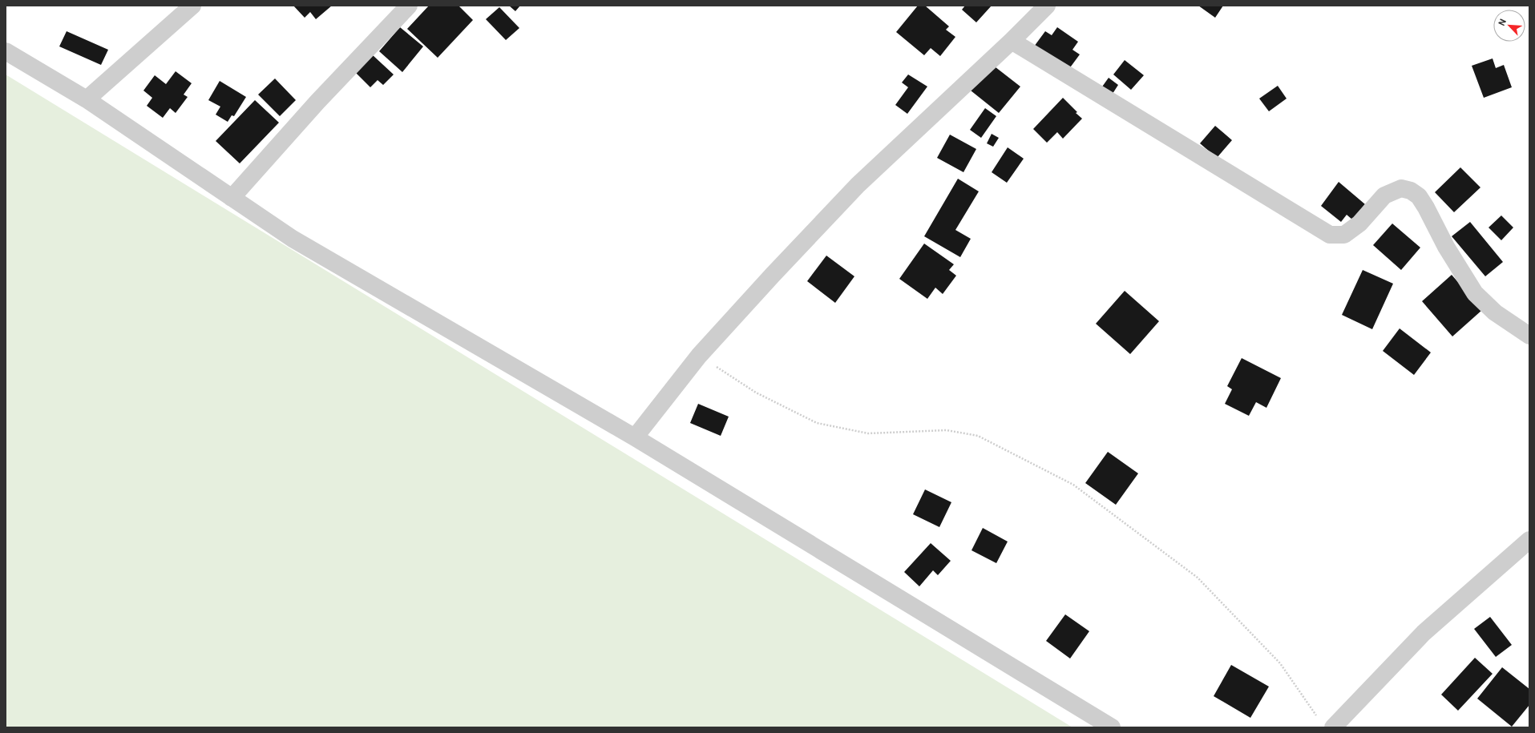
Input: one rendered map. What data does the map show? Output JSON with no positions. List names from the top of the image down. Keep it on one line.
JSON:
{"north":"top left"}
